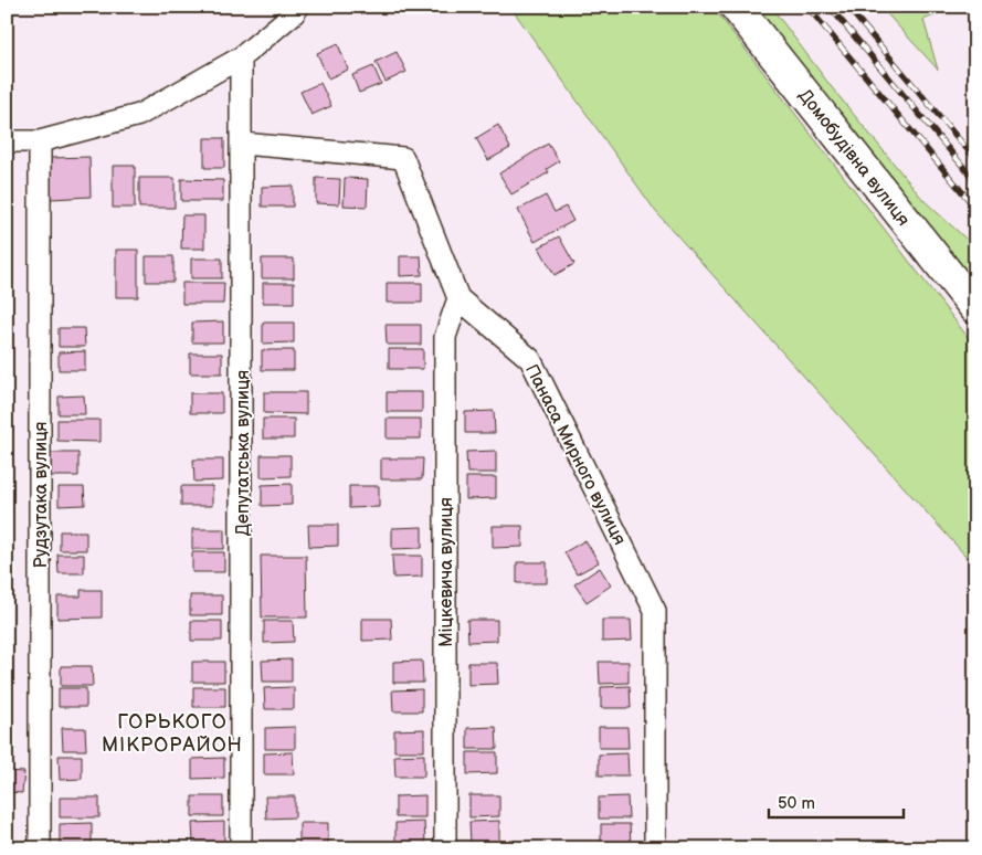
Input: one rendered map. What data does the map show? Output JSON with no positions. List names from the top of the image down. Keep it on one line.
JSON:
{"streets":{"street":["Домобудівна вулиця","Депутатська вулиця","Панаса Мирного вулиця","Рудзутака вулиця","Міцкевича вулиця"]},"crossings":[["Депутатська вулиця","Панаса Мирного вулиця"],["Панаса Мирного вулиця","Міцкевича вулиця"]],"districts":["ГОРЬКОГО МІКРОРАЙОН"],"scale_bar":"50 m"}
